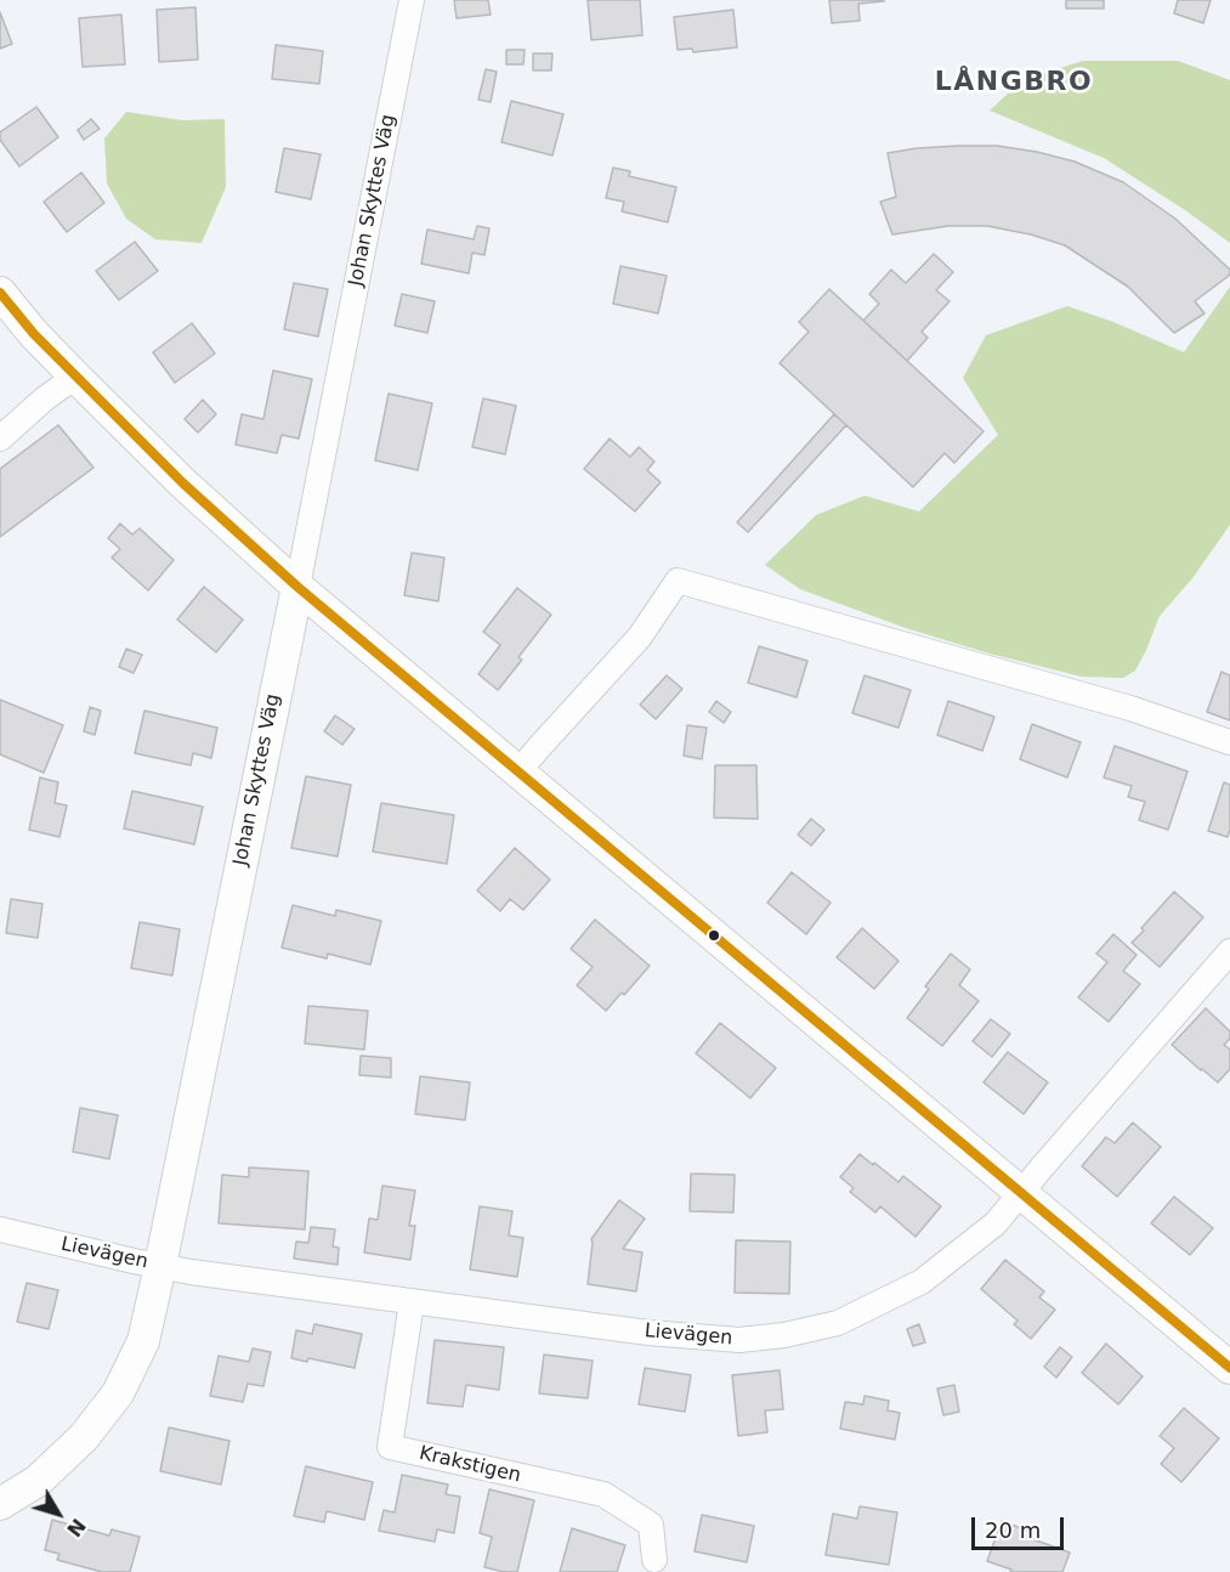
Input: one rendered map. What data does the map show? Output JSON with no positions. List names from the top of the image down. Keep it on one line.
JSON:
{"streets":{"street":["Johan Skyttes Väg","Lievägen","Krakstigen"]},"crossings":[["Johan Skyttes Väg","Lievägen"],["Lievägen","Krakstigen"]],"districts":["LÅNGBRO"],"scale_bar":"20 m","north":"bottom right"}
